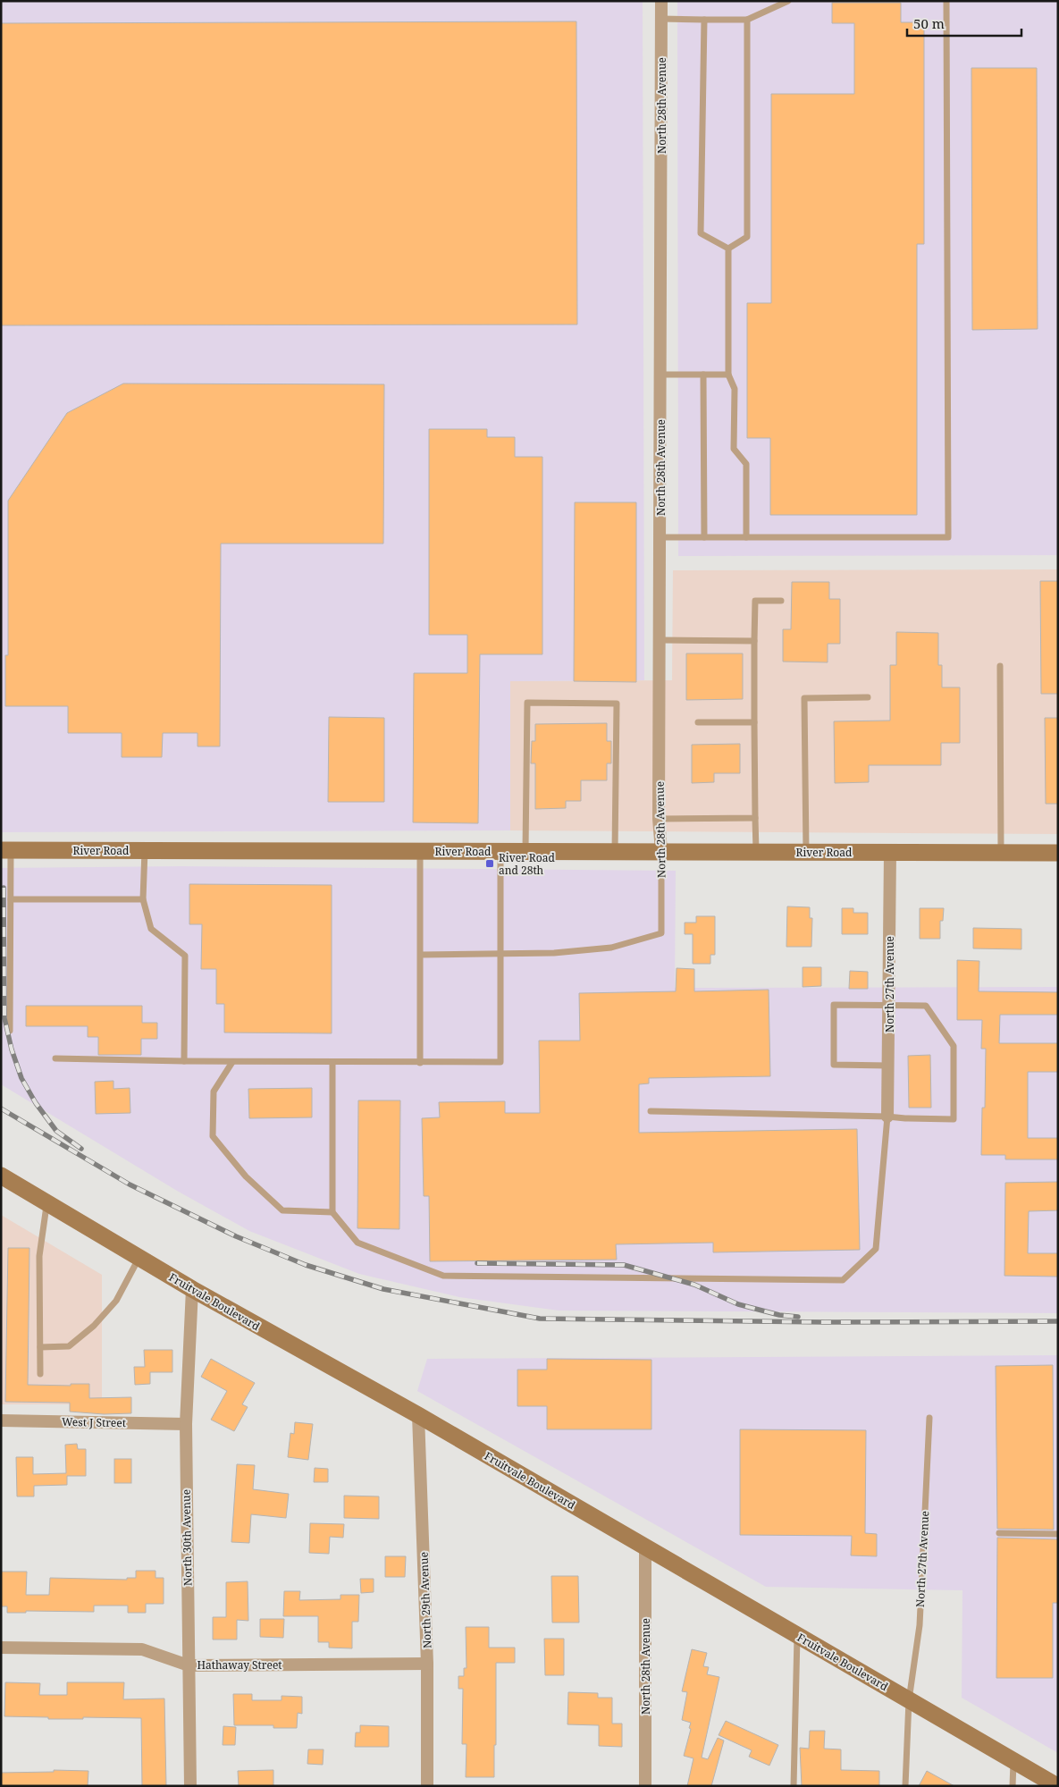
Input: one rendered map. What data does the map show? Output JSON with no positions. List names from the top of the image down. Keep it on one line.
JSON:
{"streets":{"main road":["River Road","Fruitvale Boulevard"],"street":["North 28th Avenue","North 27th Avenue","West J Street","North 30th Avenue","North 29th Avenue","Hathaway Street"]},"crossings":[["North 28th Avenue","River Road"],["North 28th Avenue","Fruitvale Boulevard"],["River Road","North 27th Avenue"],["North 27th Avenue","Fruitvale Boulevard"],["Fruitvale Boulevard","North 30th Avenue"],["Fruitvale Boulevard","North 29th Avenue"],["West J Street","North 30th Avenue"],["North 30th Avenue","Hathaway Street"],["North 29th Avenue","Hathaway Street"]],"places":{"transit":["River Road and 28th"]},"scale_bar":"50 m"}
